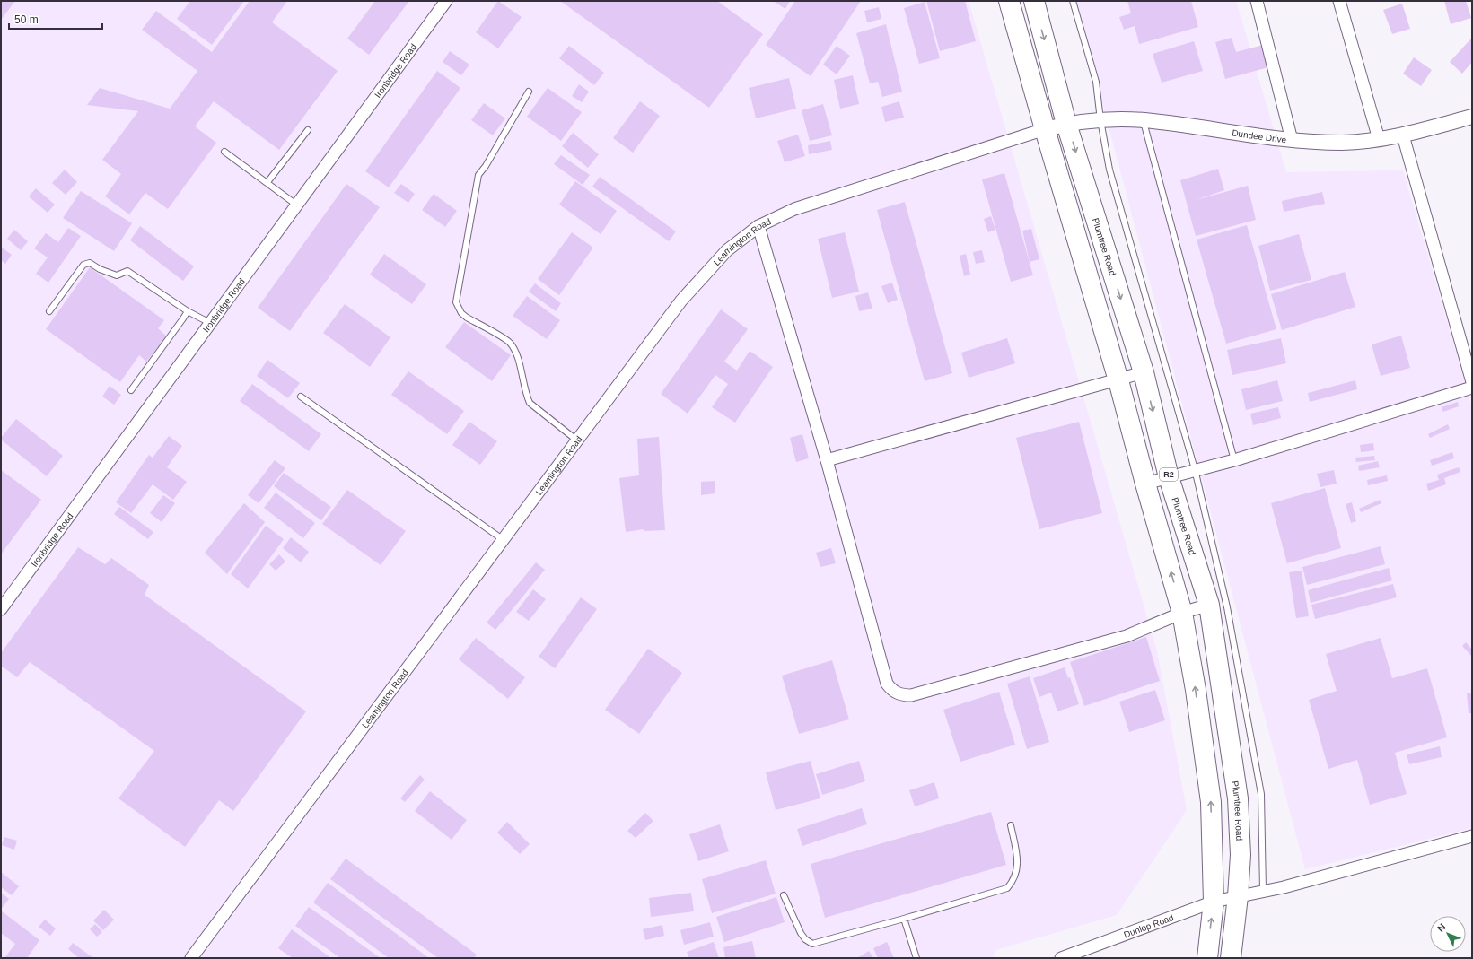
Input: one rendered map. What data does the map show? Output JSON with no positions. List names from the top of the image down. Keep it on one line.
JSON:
{"streets":{"highway":["Plumtree Road","R2"],"street":["Ironbridge Road","Dundee Drive","Leamington Road","Dunlop Road"]},"crossings":[["Dundee Drive","Leamington Road"],["Dundee Drive","Plumtree Road"],["Plumtree Road","Dunlop Road"]],"scale_bar":"50 m","north":"top left"}
